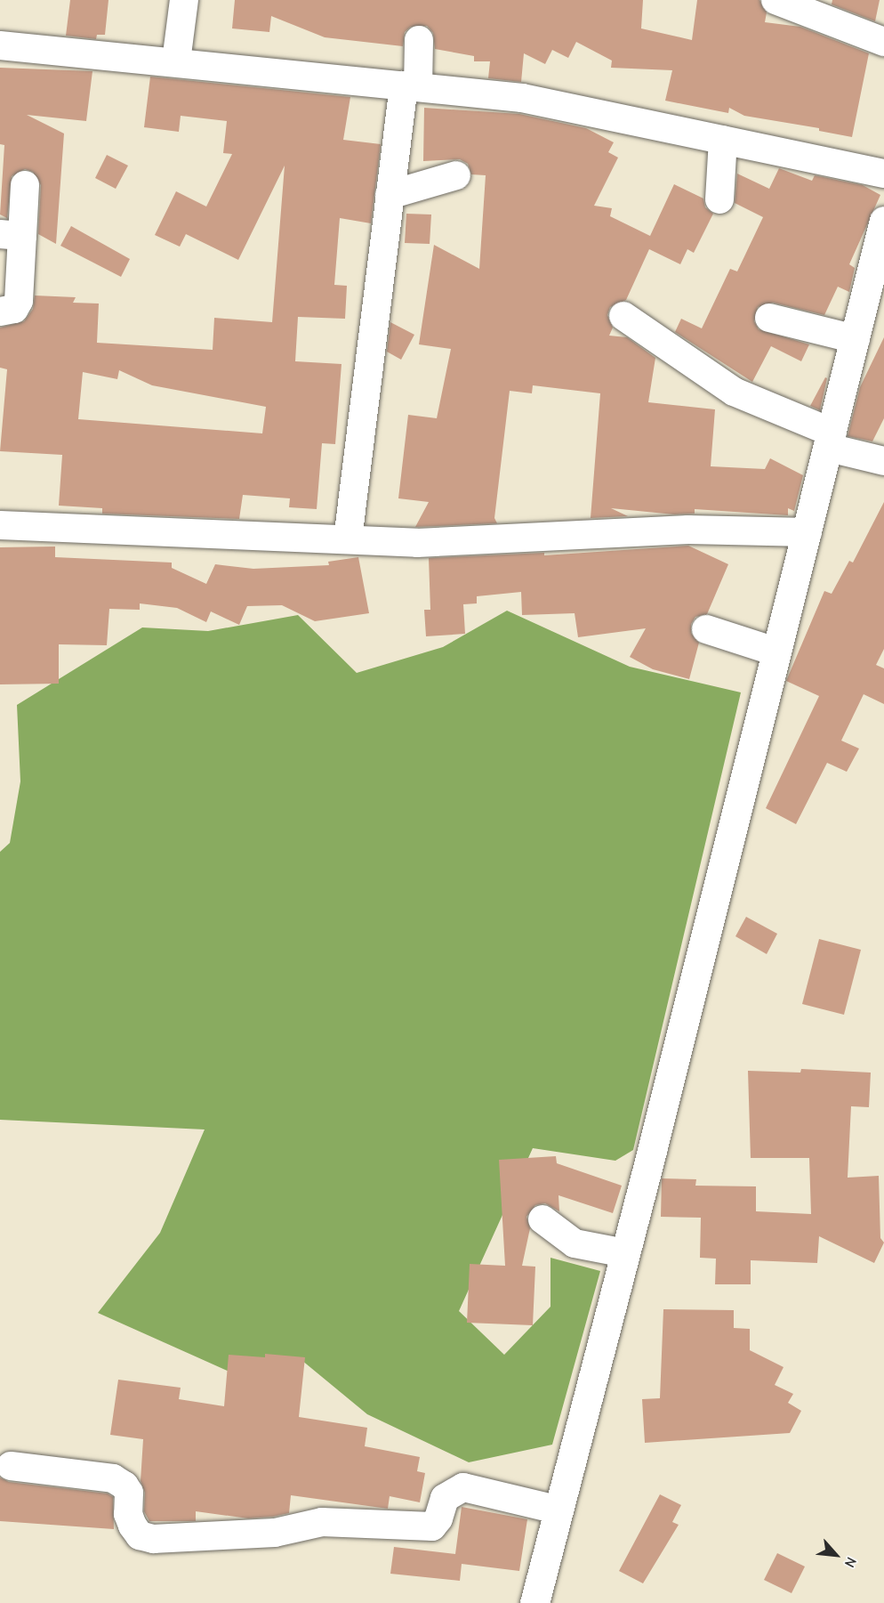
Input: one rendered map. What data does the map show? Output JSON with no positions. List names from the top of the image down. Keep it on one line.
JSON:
{"north":"bottom right"}
